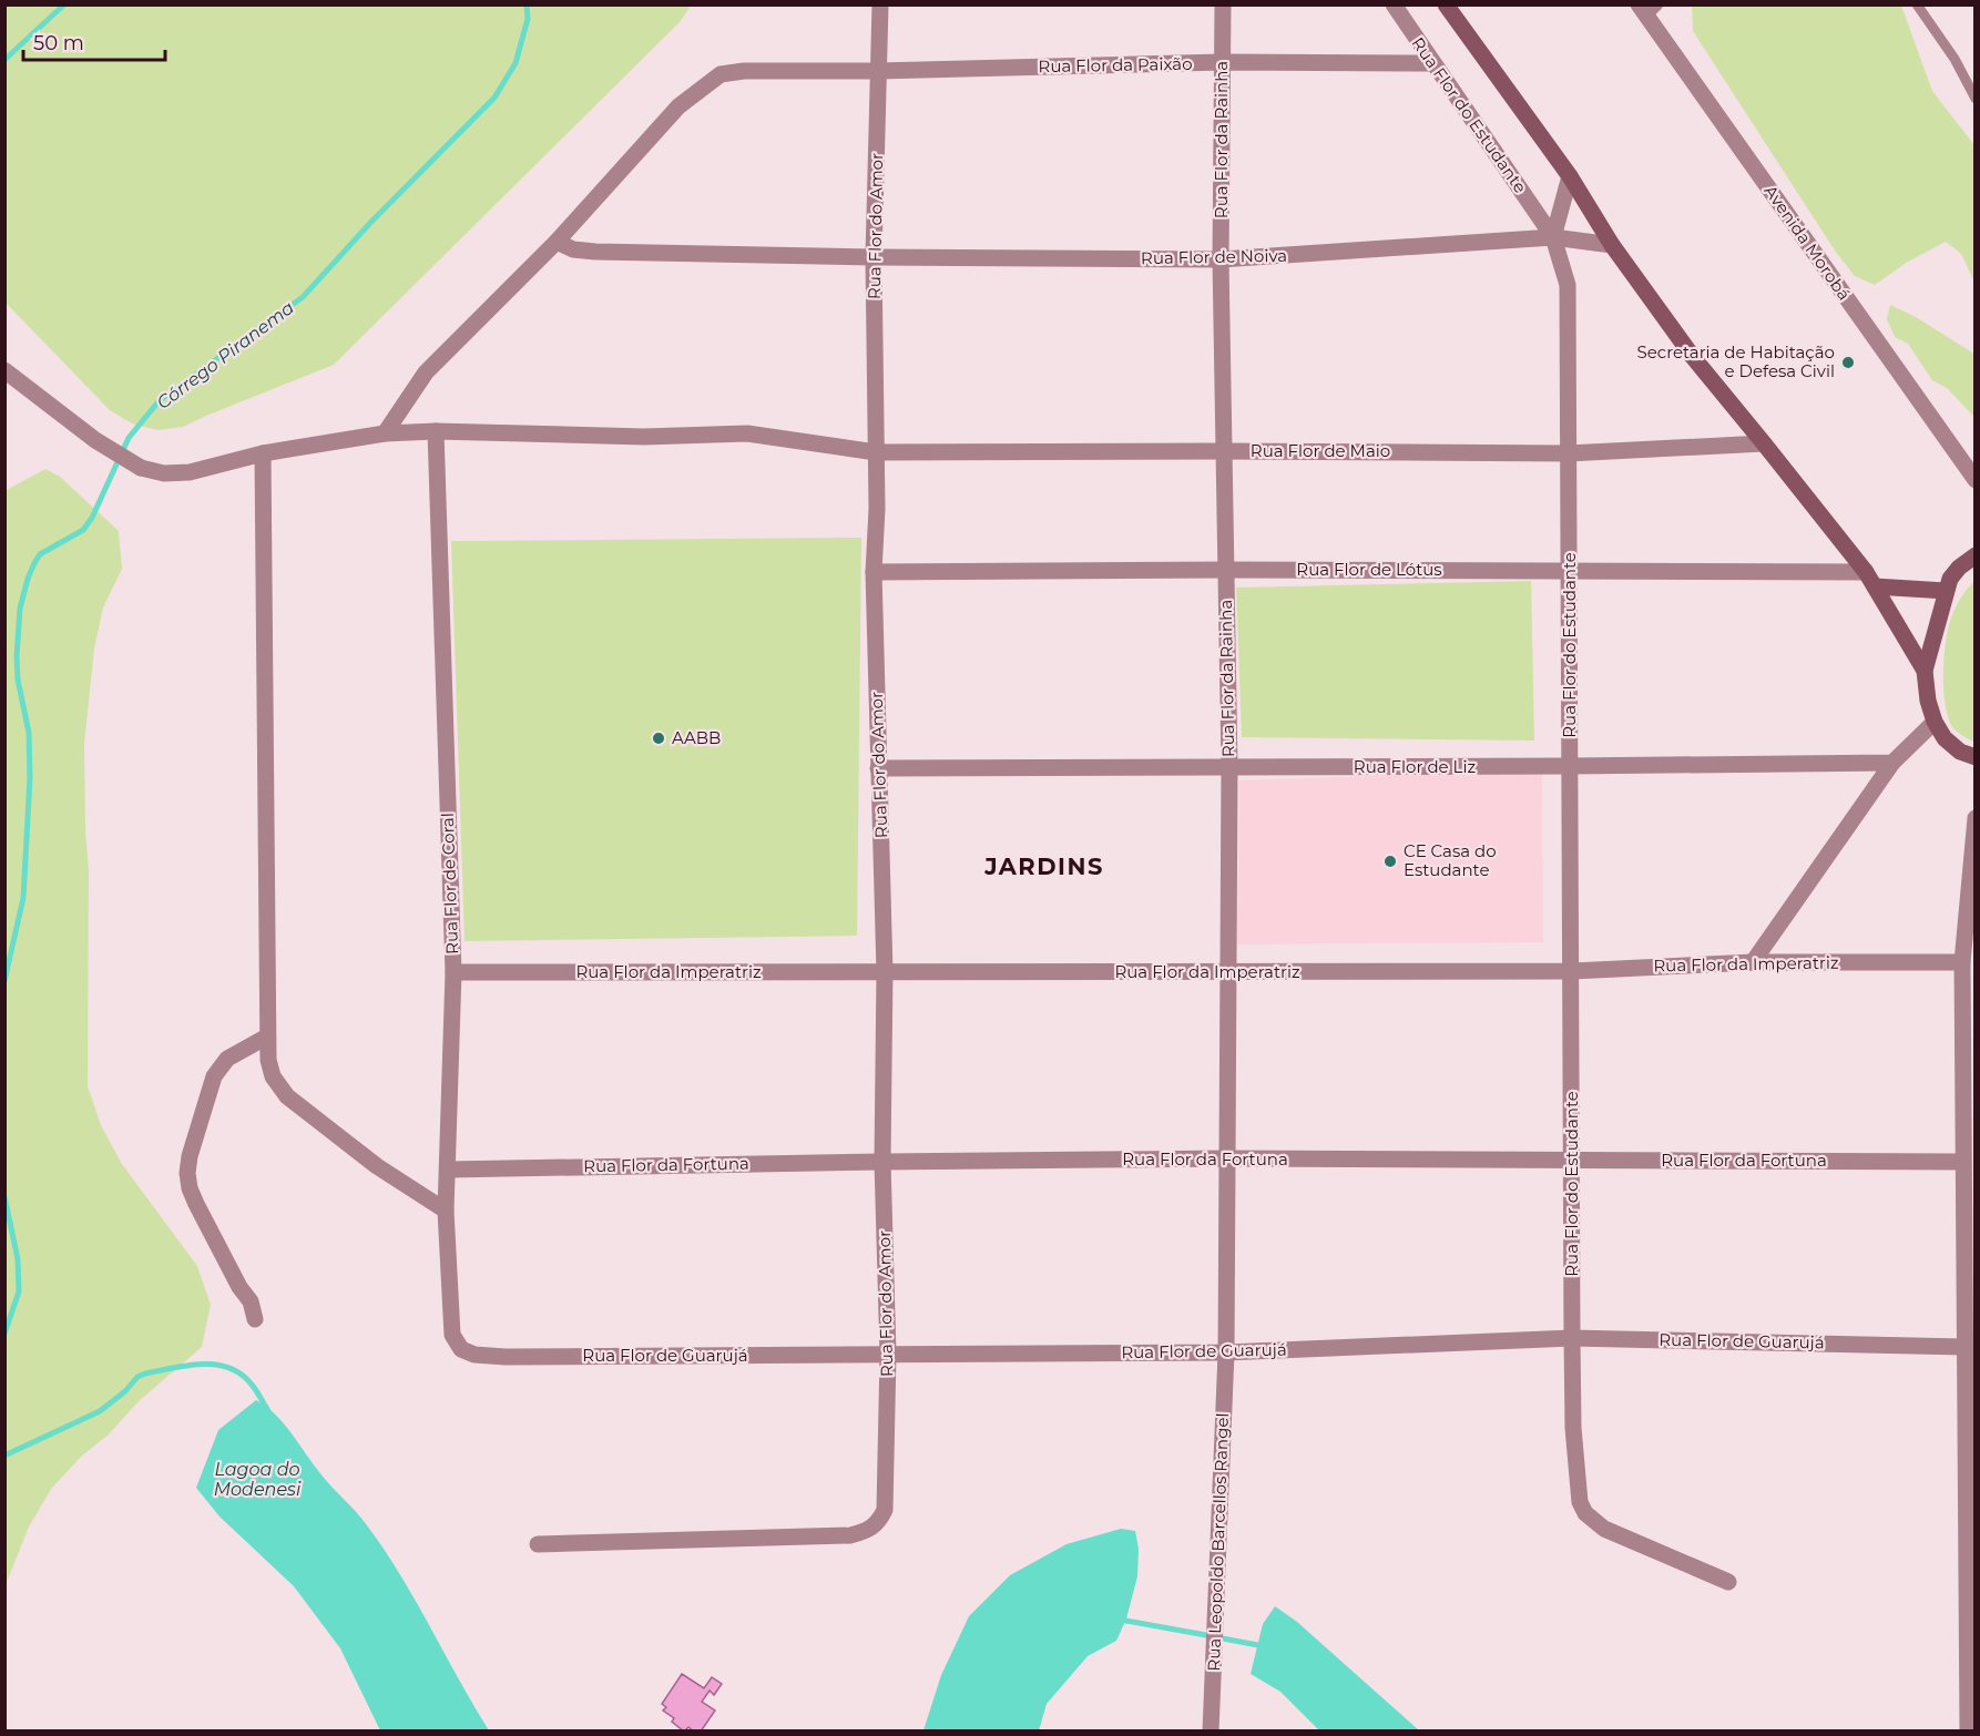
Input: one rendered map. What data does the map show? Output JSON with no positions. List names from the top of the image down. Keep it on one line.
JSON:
{"streets":{"street":["Rua Flor da Paixão","Rua Flor do Estudante","Rua Flor da Rainha","Rua Flor do Amor","Avenida Morobá","Rua Flor de Noiva","Rua Flor de Maio","Rua Flor de Lótus","Rua Flor de Liz","Rua Flor de Coral","Rua Flor da Imperatriz","Rua Flor da Fortuna","Rua Flor de Guarujá","Rua Leopoldo Barcellos Rangel"]},"crossings":[["Rua Flor da Paixão","Rua Flor do Estudante"],["Rua Flor da Paixão","Rua Flor da Rainha"],["Rua Flor da Paixão","Rua Flor do Amor"],["Rua Flor da Paixão","Rua Flor de Noiva"],["Rua Flor da Paixão","Rua Flor de Maio"],["Rua Flor do Estudante","Rua Flor de Noiva"],["Rua Flor do Estudante","Rua Flor de Maio"],["Rua Flor do Estudante","Rua Flor de Lótus"],["Rua Flor do Estudante","Rua Flor de Liz"],["Rua Flor do Estudante","Rua Flor da Imperatriz"],["Rua Flor do Estudante","Rua Flor da Fortuna"],["Rua Flor do Estudante","Rua Flor de Guarujá"],["Rua Flor da Rainha","Rua Flor de Noiva"],["Rua Flor da Rainha","Rua Flor de Maio"],["Rua Flor da Rainha","Rua Flor de Lótus"],["Rua Flor da Rainha","Rua Flor de Liz"],["Rua Flor da Rainha","Rua Flor da Imperatriz"],["Rua Flor da Rainha","Rua Flor da Fortuna"],["Rua Flor da Rainha","Rua Flor de Guarujá"],["Rua Flor da Rainha","Rua Leopoldo Barcellos Rangel"],["Rua Flor do Amor","Rua Flor de Noiva"],["Rua Flor do Amor","Rua Flor de Maio"],["Rua Flor do Amor","Rua Flor de Lótus"],["Rua Flor do Amor","Rua Flor de Liz"],["Rua Flor do Amor","Rua Flor da Imperatriz"],["Rua Flor do Amor","Rua Flor da Fortuna"],["Rua Flor do Amor","Rua Flor de Guarujá"],["Rua Flor de Maio","Rua Flor de Coral"],["Rua Flor de Coral","Rua Flor da Imperatriz"],["Rua Flor de Coral","Rua Flor da Fortuna"],["Rua Flor de Coral","Rua Flor de Guarujá"],["Rua Flor de Guarujá","Rua Leopoldo Barcellos Rangel"]],"districts":["JARDINS"],"water":["Córrego Piranema","Lagoa do Modenesi"],"places":["Secretaria de Habitação e Defesa Civil","AABB","CE Casa do Estudante"],"scale_bar":"50 m"}
